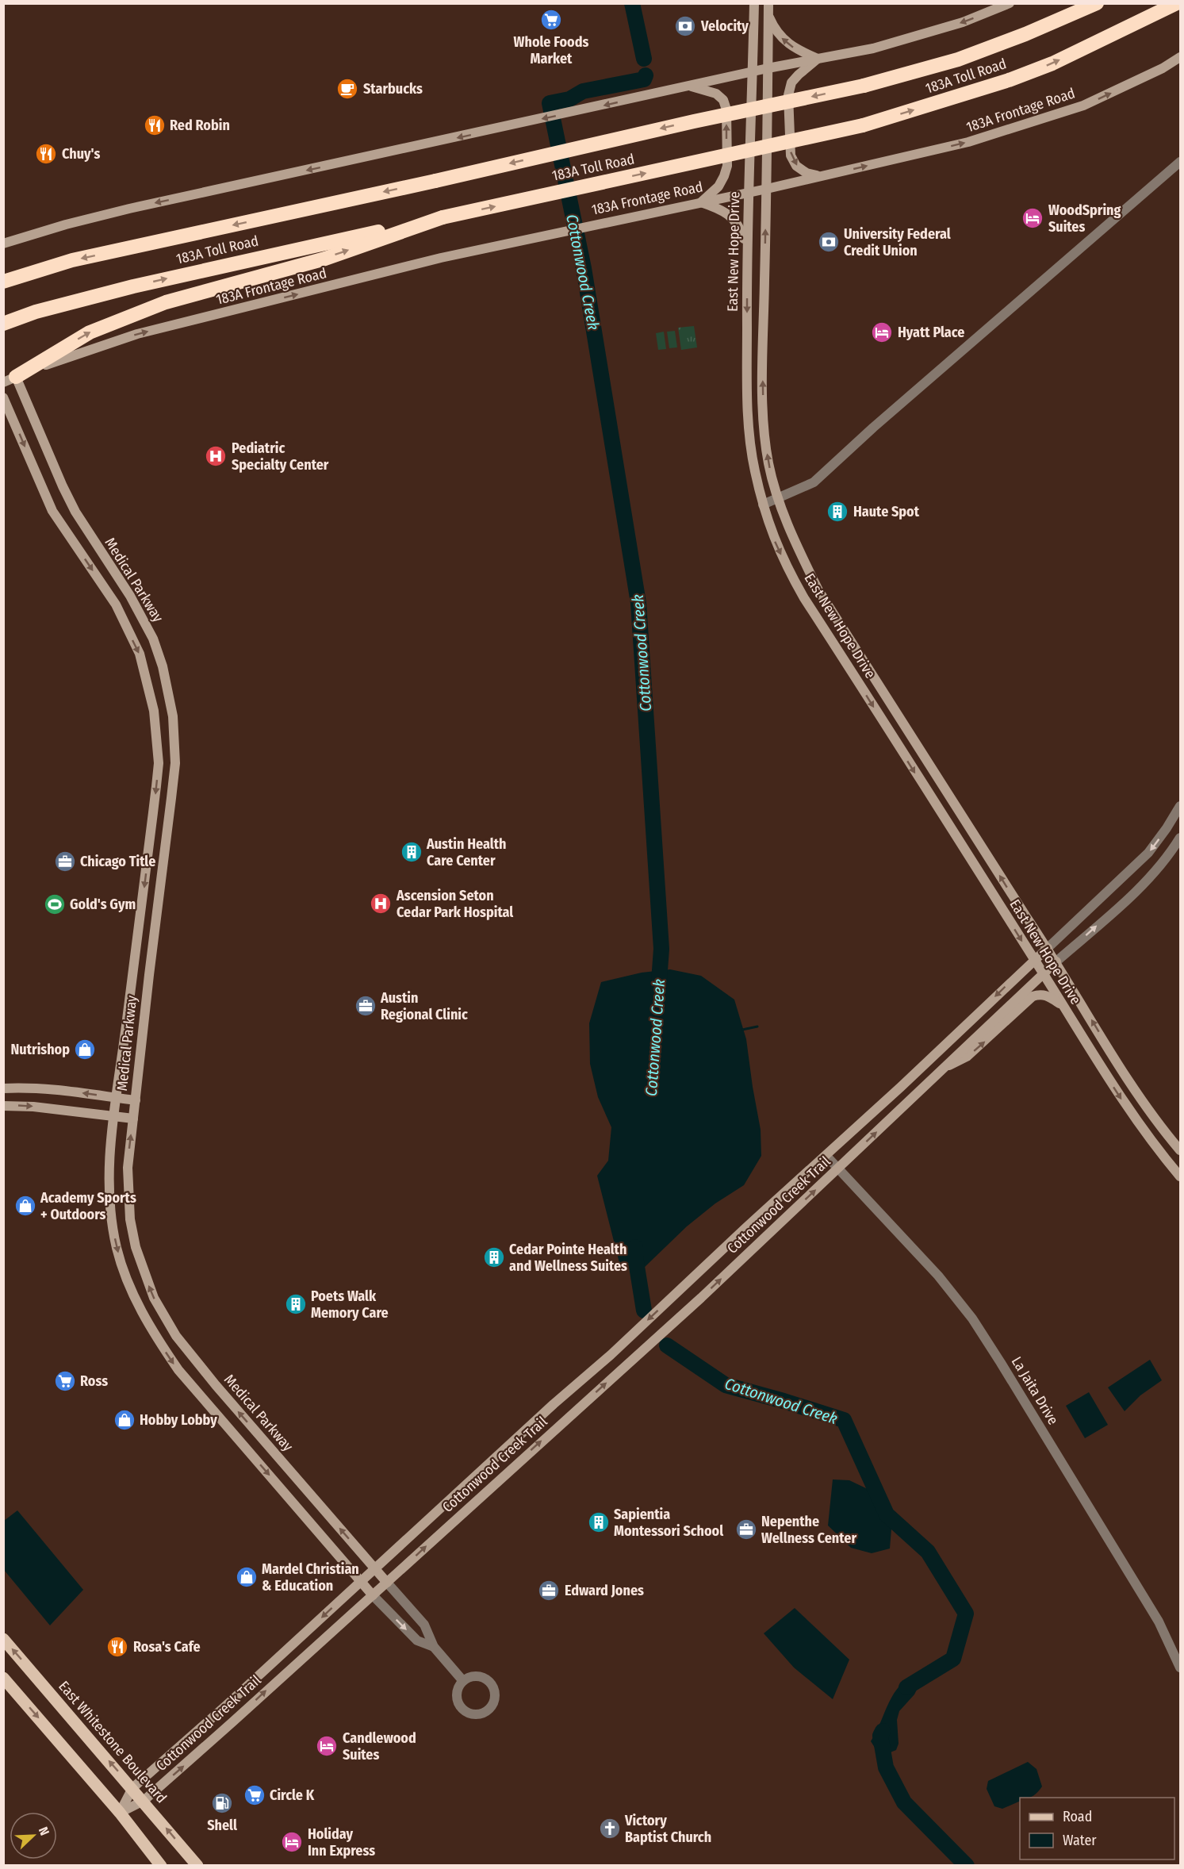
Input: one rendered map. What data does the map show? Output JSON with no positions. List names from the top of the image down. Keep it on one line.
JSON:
{"streets":{"highway":["183A Toll Road"],"main road":["East Whitestone Boulevard"],"street":["183A Frontage Road","East New Hope Drive","Medical Parkway","Cottonwood Creek Trail","La Jaita Drive"]},"crossings":[["183A Frontage Road","East New Hope Drive"],["183A Frontage Road","Medical Parkway"],["East New Hope Drive","Cottonwood Creek Trail"],["Medical Parkway","Cottonwood Creek Trail"],["Cottonwood Creek Trail","La Jaita Drive"],["Cottonwood Creek Trail","East Whitestone Boulevard"]],"one_way":["183A Frontage Road"],"water":["Cottonwood Creek"],"places":{"supermarket":["Whole Foods Market","Ross","Circle K"],"bank":["Velocity","University Federal Credit Union"],"cafe":["Starbucks"],"restaurant":["Red Robin","Chuy's","Rosa's Cafe"],"hotel":["WoodSpring Suites","Hyatt Place","Candlewood Suites","Holiday Inn Express"],"hospital":["Pediatric Specialty Center","Ascension Seton Cedar Park Hospital"],"building":["Haute Spot","Austin Health Care Center","Cedar Pointe Health and Wellness Suites","Poets Walk Memory Care","Sapientia Montessori School"],"office":["Chicago Title","Austin Regional Clinic","Nepenthe Wellness Center","Edward Jones"],"sports":["Gold's Gym"],"shop":["Nutrishop","Academy Sports + Outdoors","Hobby Lobby","Mardel Christian & Education"],"fuel station":["Shell"],"church":["Victory Baptist Church"]},"legend":["Road","Water"],"north":"top right"}
